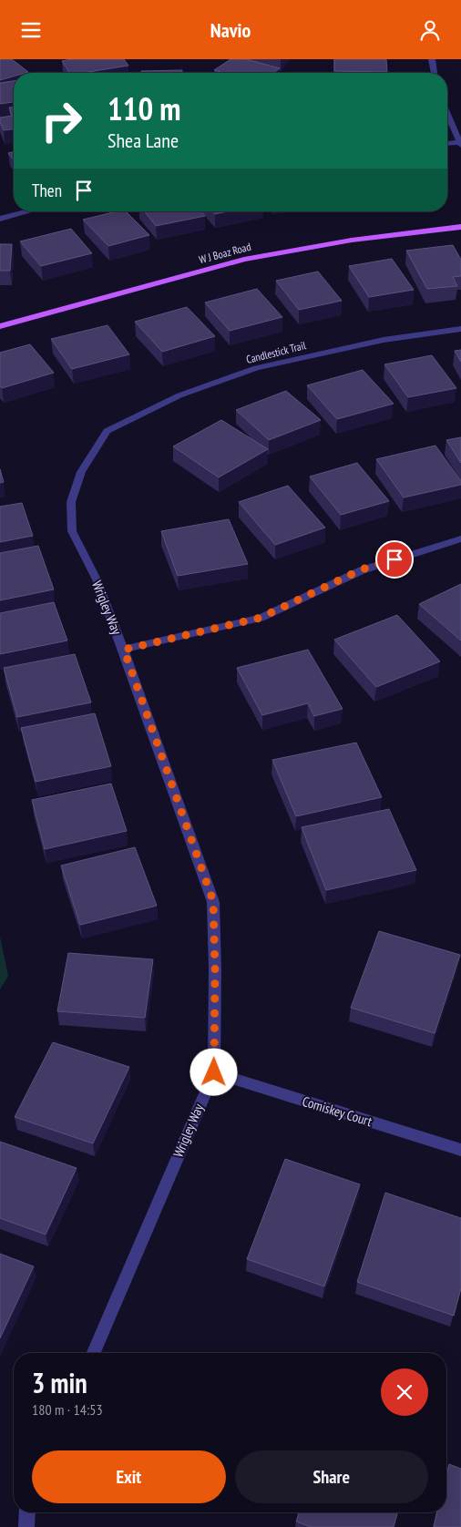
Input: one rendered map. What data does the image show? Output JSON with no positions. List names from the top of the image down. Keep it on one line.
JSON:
{"streets":{"main road":["W J Boaz Road"],"street":["Candlestick Trail","Wrigley Way","Comiskey Court"]},"crossings":[["Candlestick Trail","Wrigley Way"],["Wrigley Way","Comiskey Court"]],"page":{"header":"Navio","turn":["110 m","Shea Lane"],"then":"Then","heading":["3 min","180 m · 14:53"],"buttons":["Exit","Share"]}}
